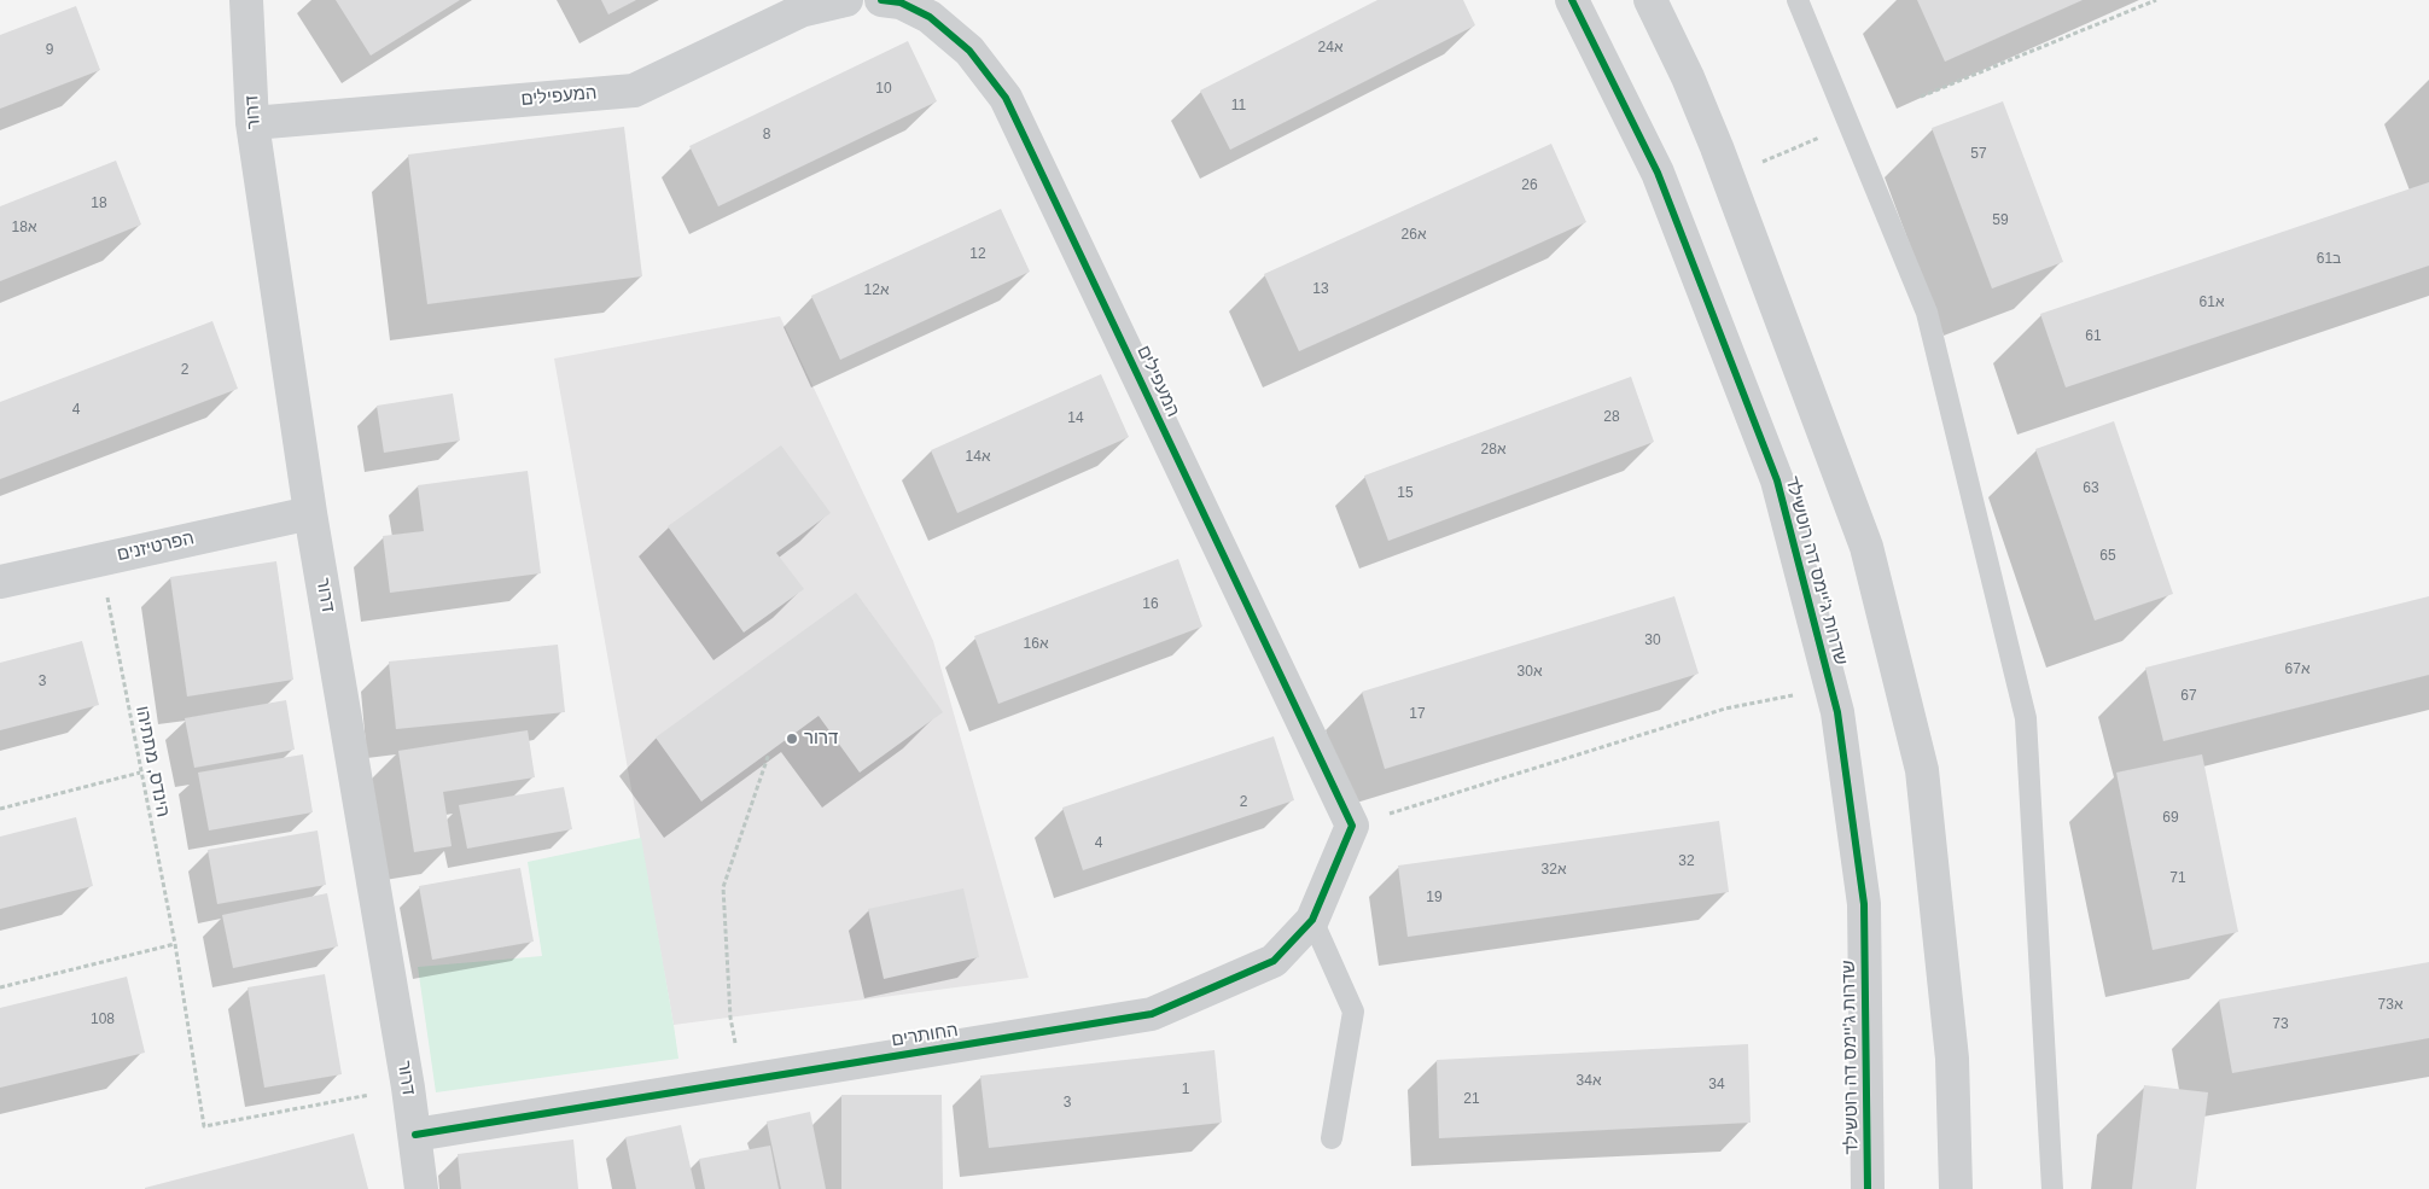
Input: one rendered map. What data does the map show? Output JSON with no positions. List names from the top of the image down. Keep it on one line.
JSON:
{"streets":{"street":["המעפילים","דרור","הפרטיזנים","שדרות ג'יימס דה רוטשילד","החותרים"],"path":["הינדס, מתתיהו"]},"crossings":[["המעפילים","דרור"],["המעפילים","החותרים"],["דרור","הפרטיזנים"],["דרור","החותרים"]],"places":["דרור"],"house_numbers":["24א","9","10","11","8","57","26","18","59","18א","26א","12","61ב","13","12א","61א","61","2","4","28","14","28א","14א","63","15","65","16","30","16א","67א","30א","3","67","17","2","69","4","32","32א","71","19","73א","108","73","34א","34","1","21","3"]}
